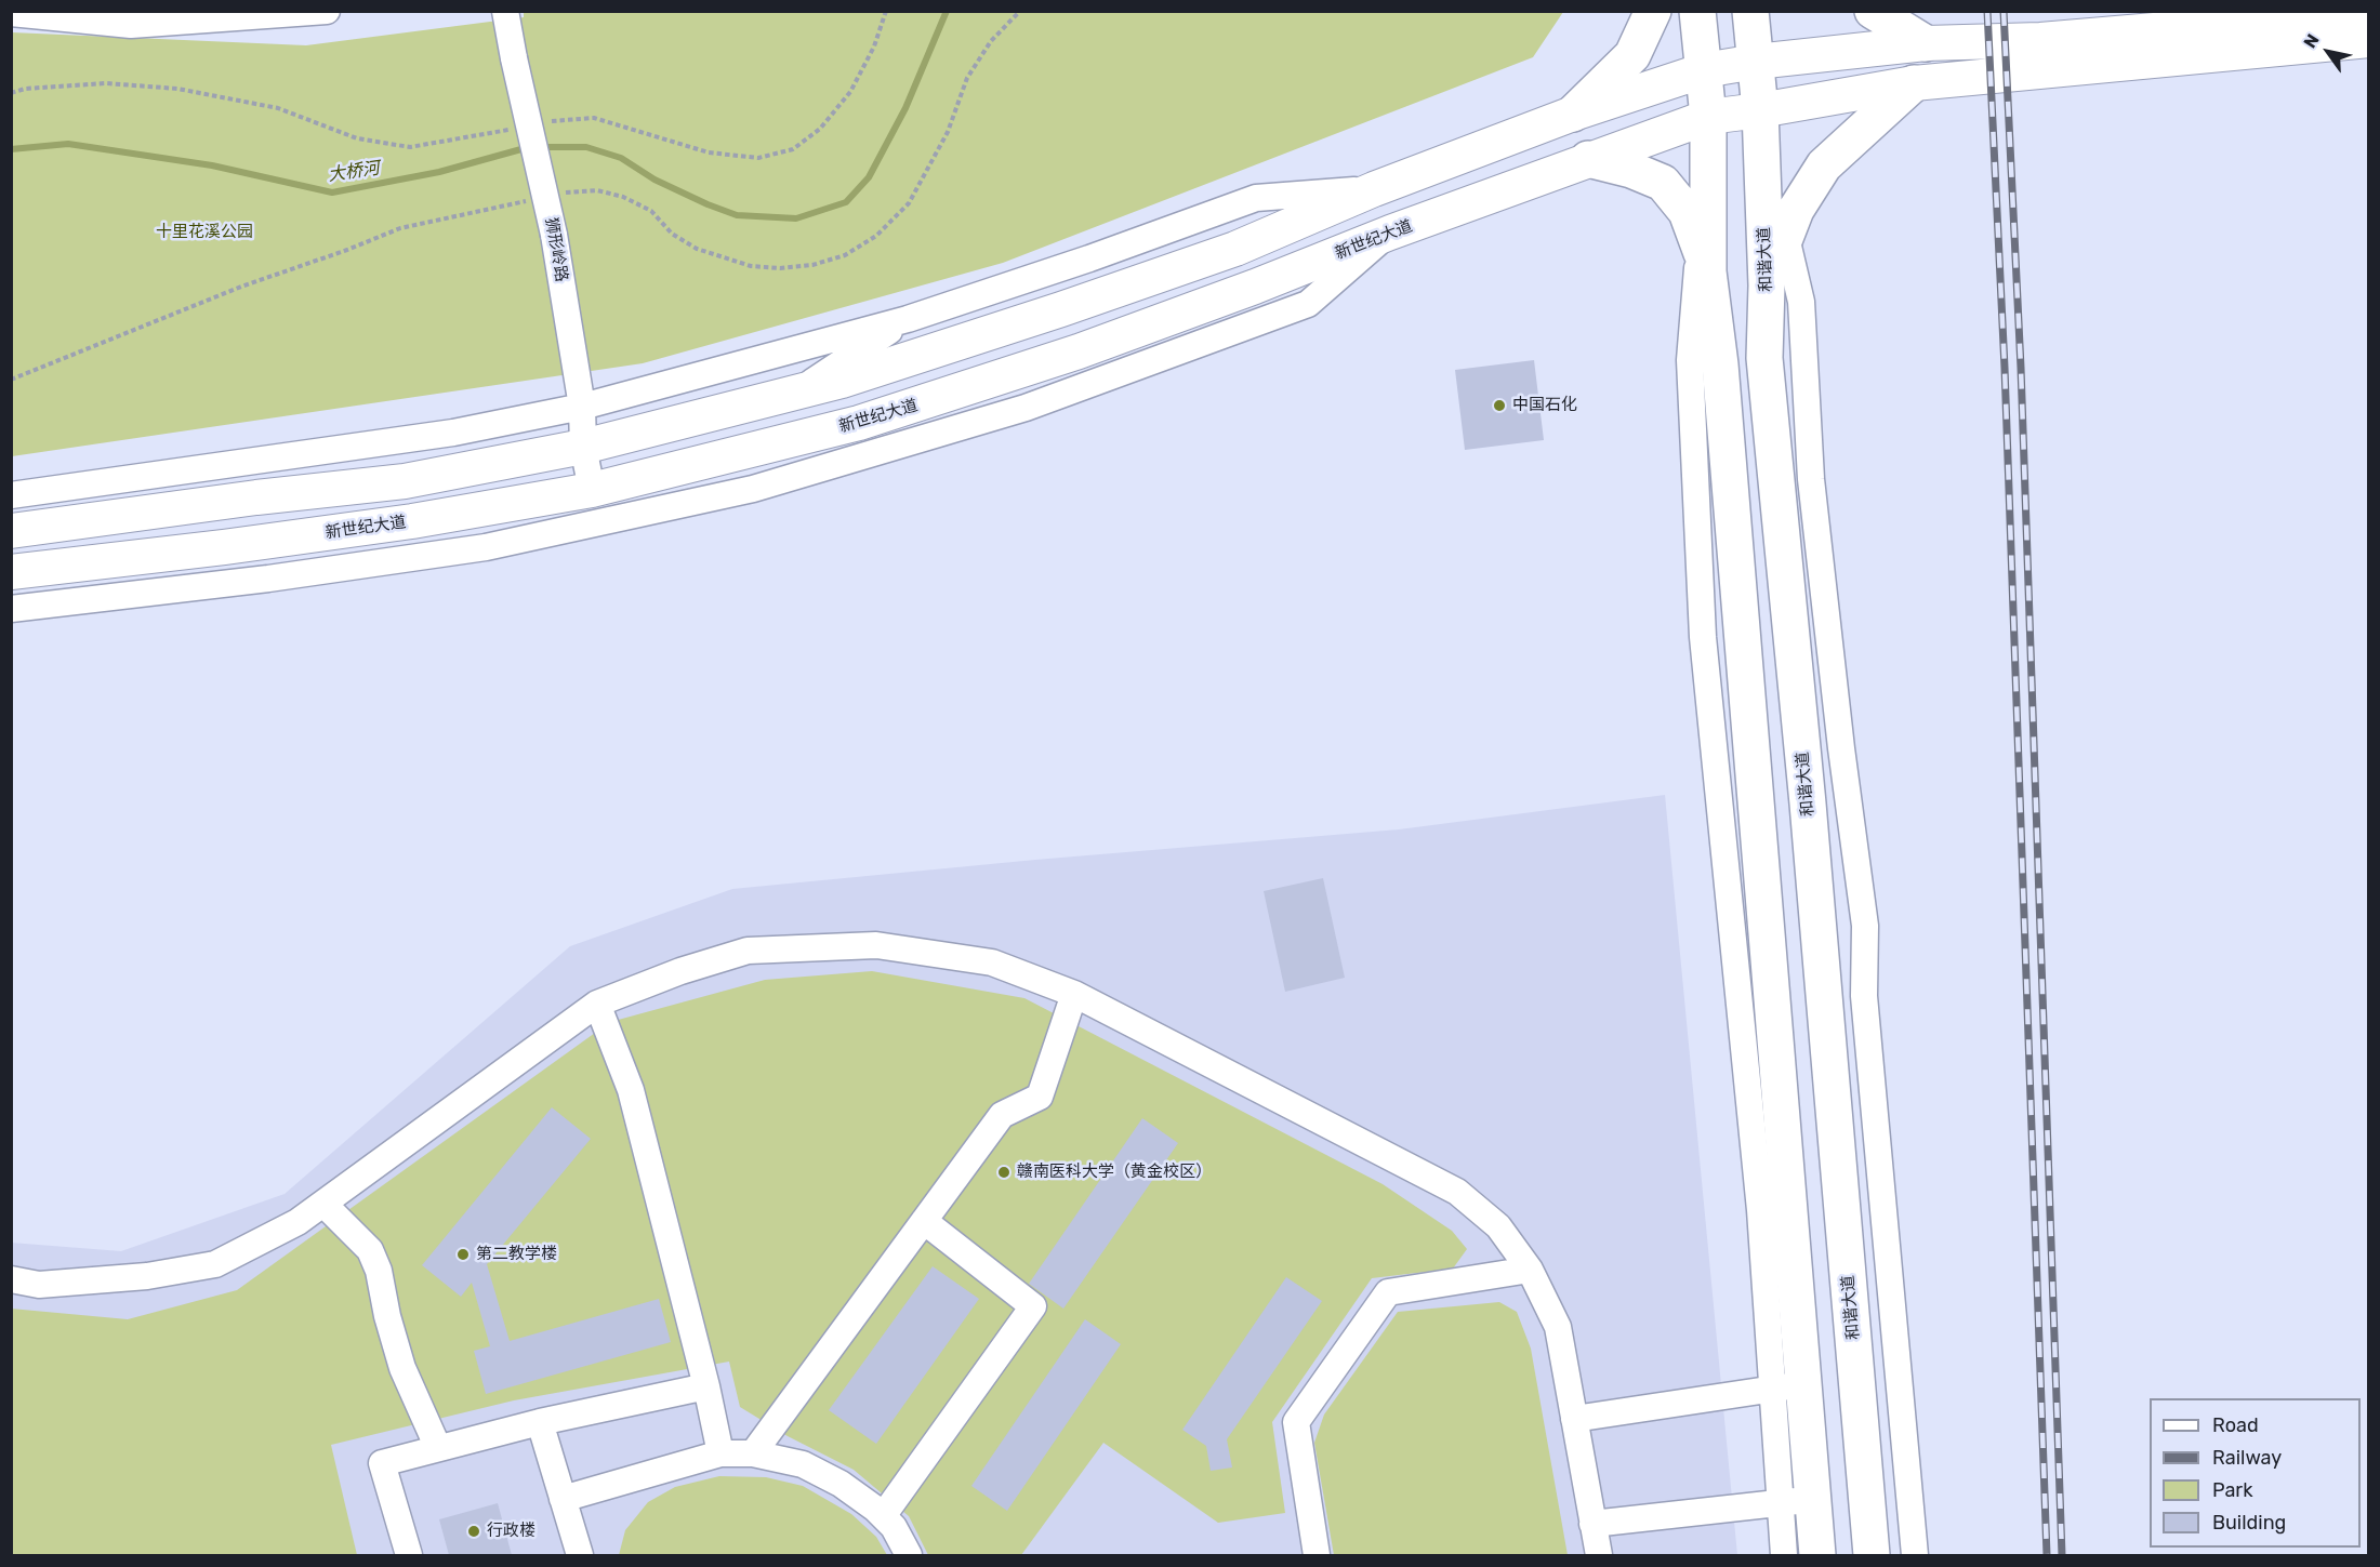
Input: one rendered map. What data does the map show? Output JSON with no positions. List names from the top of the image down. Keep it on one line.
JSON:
{"streets":{"highway":["和谐大道"],"main road":["新世纪大道"],"street":["狮形岭路"]},"crossings":[["新世纪大道","狮形岭路"],["新世纪大道","和谐大道"]],"water":["大桥河"],"parks":["十里花溪公园"],"places":["中国石化","赣南医科大学（黄金校区）","第二教学楼","行政楼"],"legend":["Road","Railway","Park","Building"],"north":"top left"}
